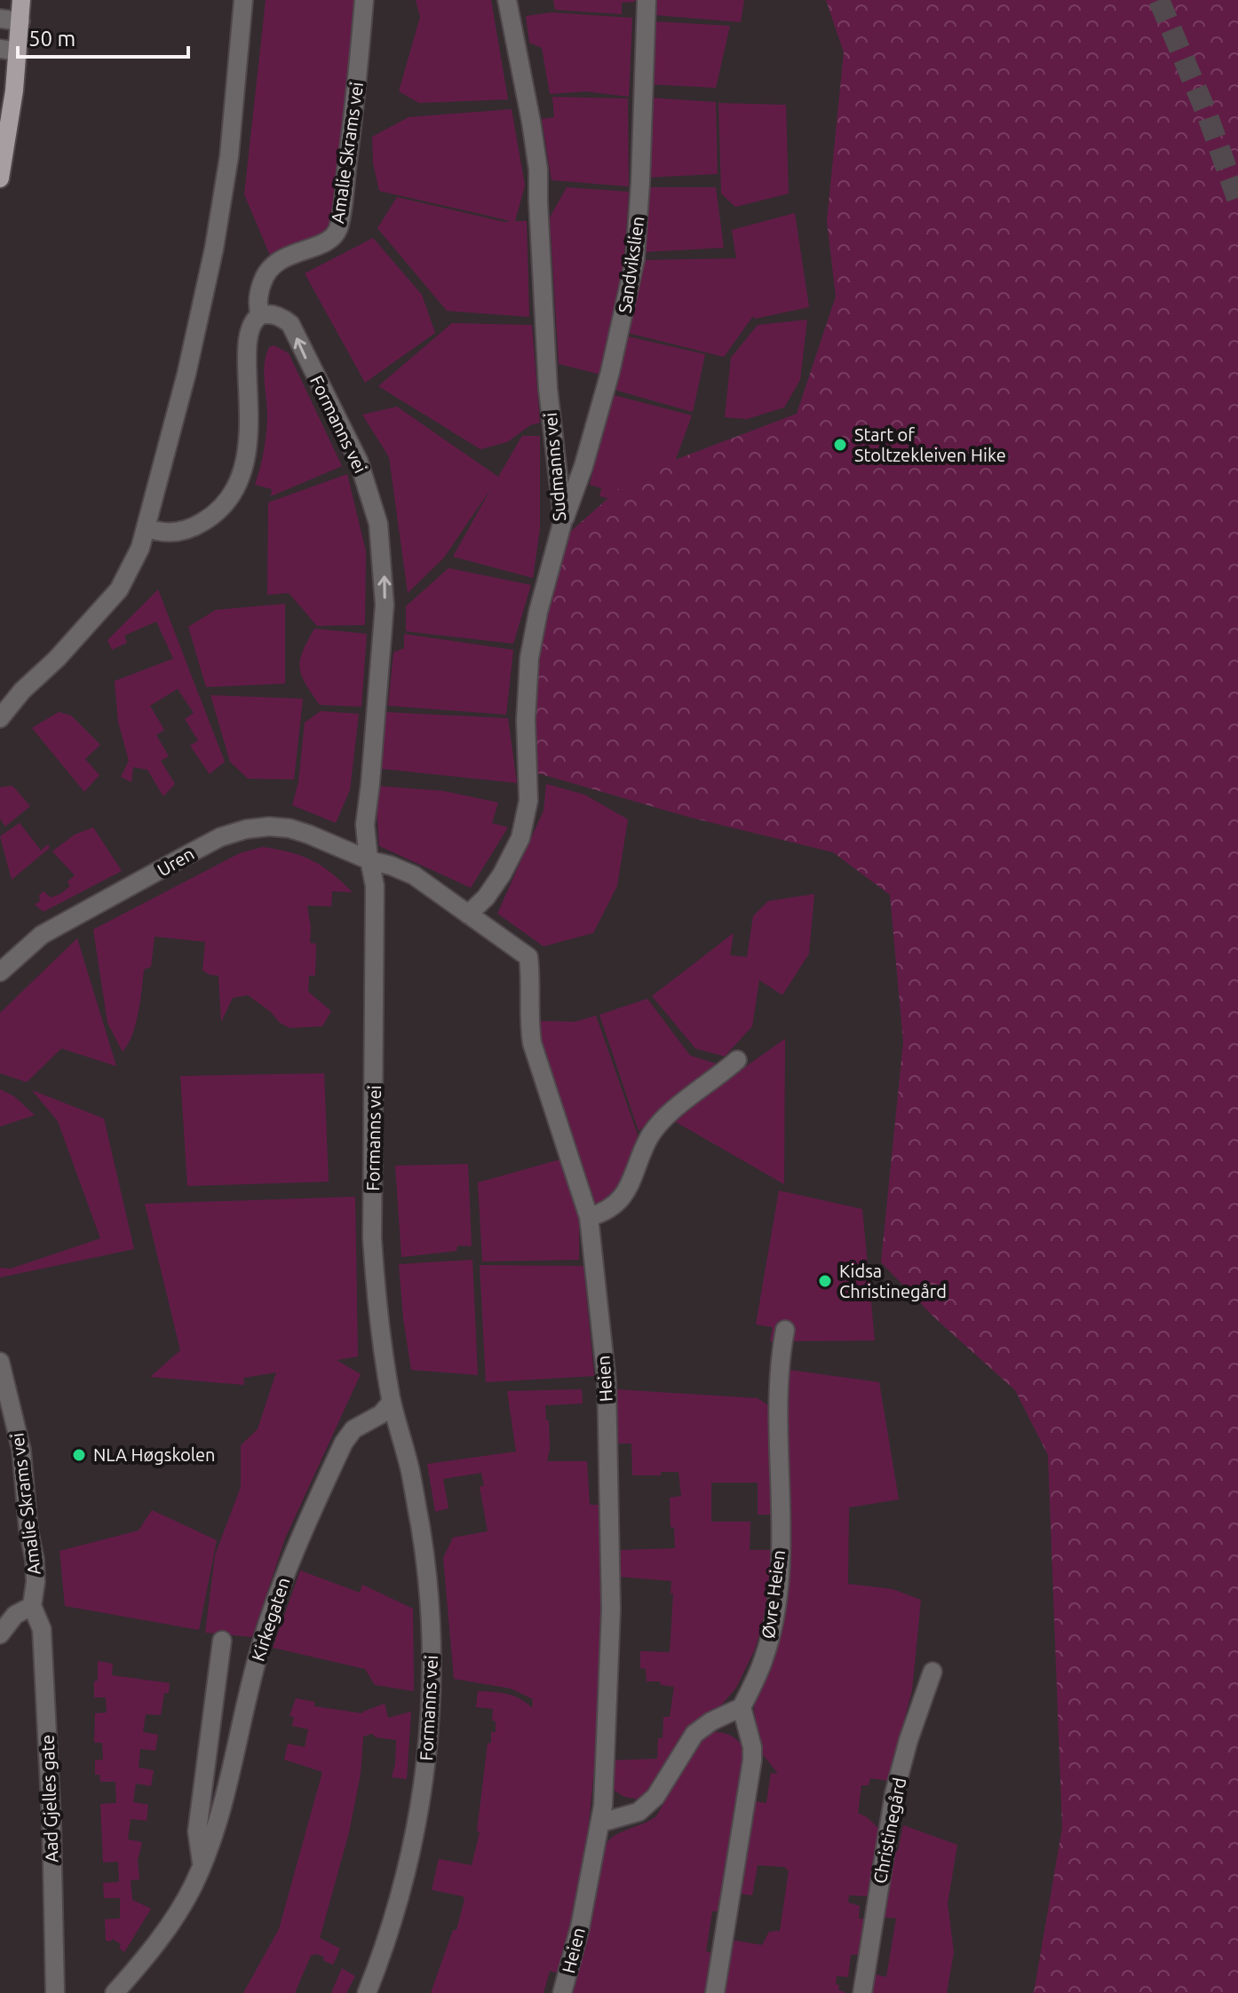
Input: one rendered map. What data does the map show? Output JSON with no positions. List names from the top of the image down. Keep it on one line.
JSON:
{"streets":{"street":["Amalie Skrams vei","Sandvikslien","Formanns vei","Sudmanns vei","Uren","Heien","Øvre Heien","Kirkegaten","Aad Gjelles gate","Christinegård"]},"crossings":[["Amalie Skrams vei","Formanns vei"],["Amalie Skrams vei","Aad Gjelles gate"],["Sandvikslien","Sudmanns vei"],["Formanns vei","Uren"],["Formanns vei","Heien"],["Formanns vei","Kirkegaten"],["Sudmanns vei","Heien"],["Uren","Heien"]],"places":["Start of Stoltzekleiven Hike","Kidsa Christinegård","NLA Høgskolen"],"scale_bar":"50 m"}
